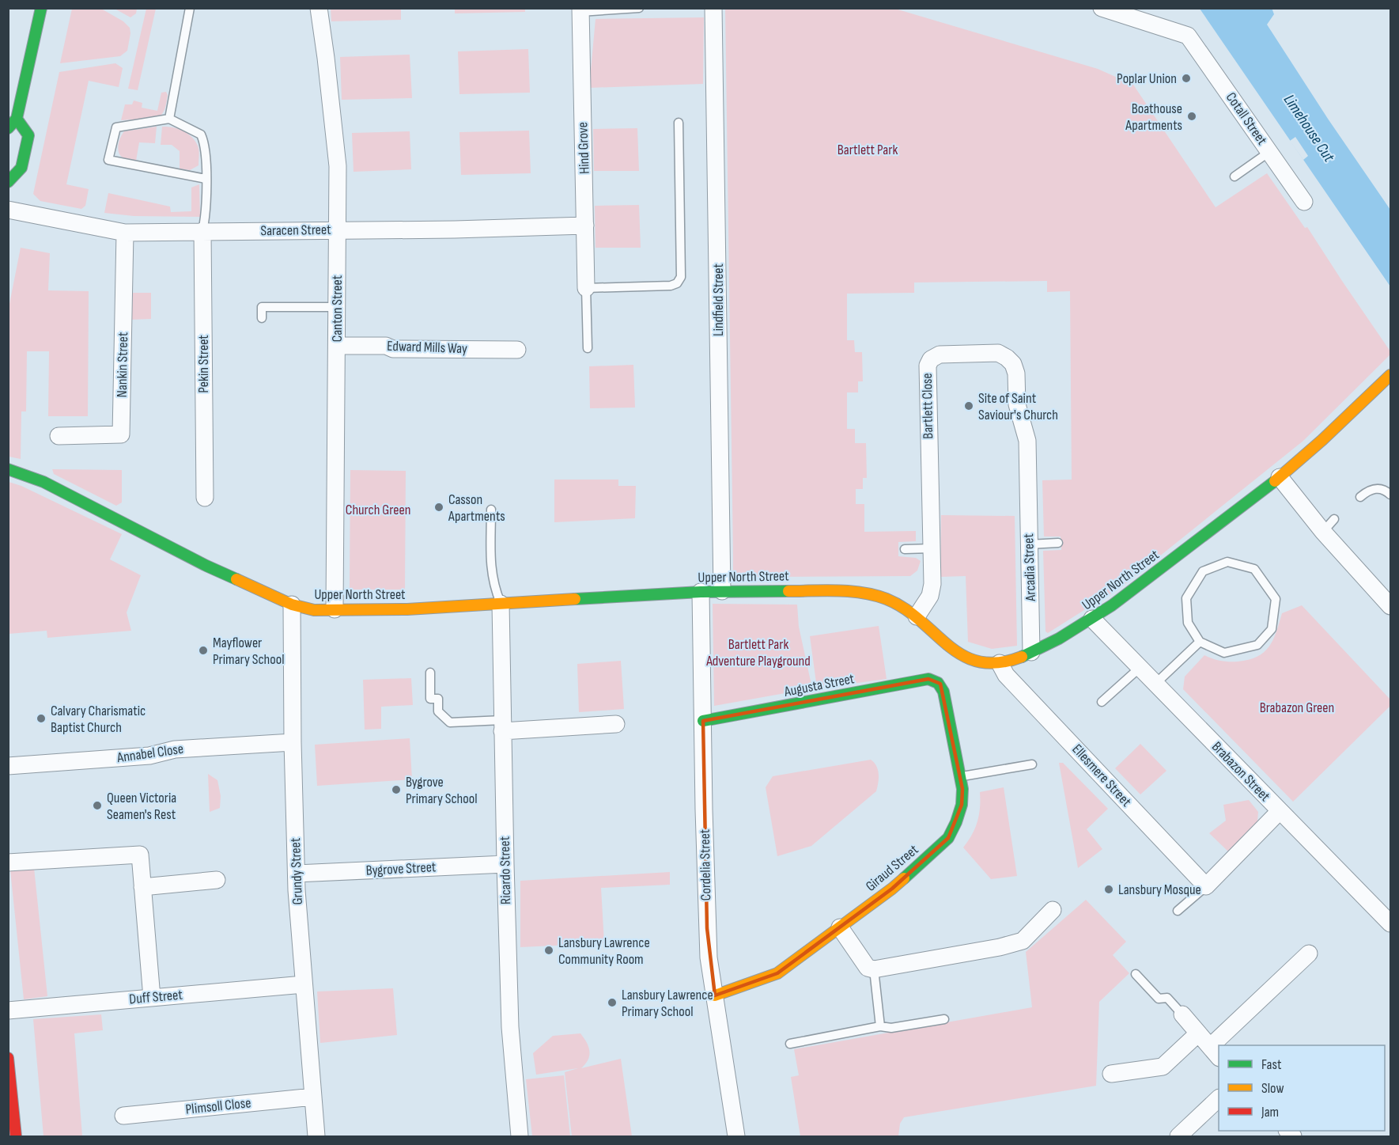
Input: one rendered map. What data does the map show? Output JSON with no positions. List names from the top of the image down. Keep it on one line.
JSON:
{"streets":{"main road":["Upper North Street","Augusta Street","Giraud Street"],"street":["Cotall Street","Hind Grove","Saracen Street","Lindfield Street","Canton Street","Edward Mills Way","Pekin Street","Nankin Street","Bartlett Close","Arcadia Street","Annabel Close","Brabazon Street","Ellesmere Street","Cordelia Street","Bygrove Street","Ricardo Street","Grundy Street","Duff Street","Plimsoll Close"]},"crossings":[["Hind Grove","Saracen Street"],["Saracen Street","Canton Street"],["Saracen Street","Pekin Street"],["Saracen Street","Nankin Street"],["Lindfield Street","Upper North Street"],["Canton Street","Edward Mills Way"],["Canton Street","Upper North Street"],["Bartlett Close","Arcadia Street"],["Bartlett Close","Upper North Street"],["Arcadia Street","Upper North Street"],["Upper North Street","Brabazon Street"],["Upper North Street","Ellesmere Street"],["Upper North Street","Cordelia Street"],["Upper North Street","Ricardo Street"],["Upper North Street","Grundy Street"],["Augusta Street","Cordelia Street"],["Augusta Street","Giraud Street"],["Annabel Close","Grundy Street"],["Cordelia Street","Giraud Street"],["Bygrove Street","Ricardo Street"],["Bygrove Street","Grundy Street"],["Grundy Street","Duff Street"],["Grundy Street","Plimsoll Close"]],"water":["Limehouse Cut"],"parks":["Bartlett Park","Church Green","Bartlett Park Adventure Playground","Brabazon Green"],"places":["Poplar Union","Boathouse Apartments","Site of Saint Saviour's Church","Casson Apartments","Mayflower Primary School","Calvary Charismatic Baptist Church","Bygrove Primary School","Queen Victoria Seamen's Rest","Lansbury Mosque","Lansbury Lawrence Community Room","Lansbury Lawrence Primary School"],"legend":["Fast","Slow","Jam"]}
